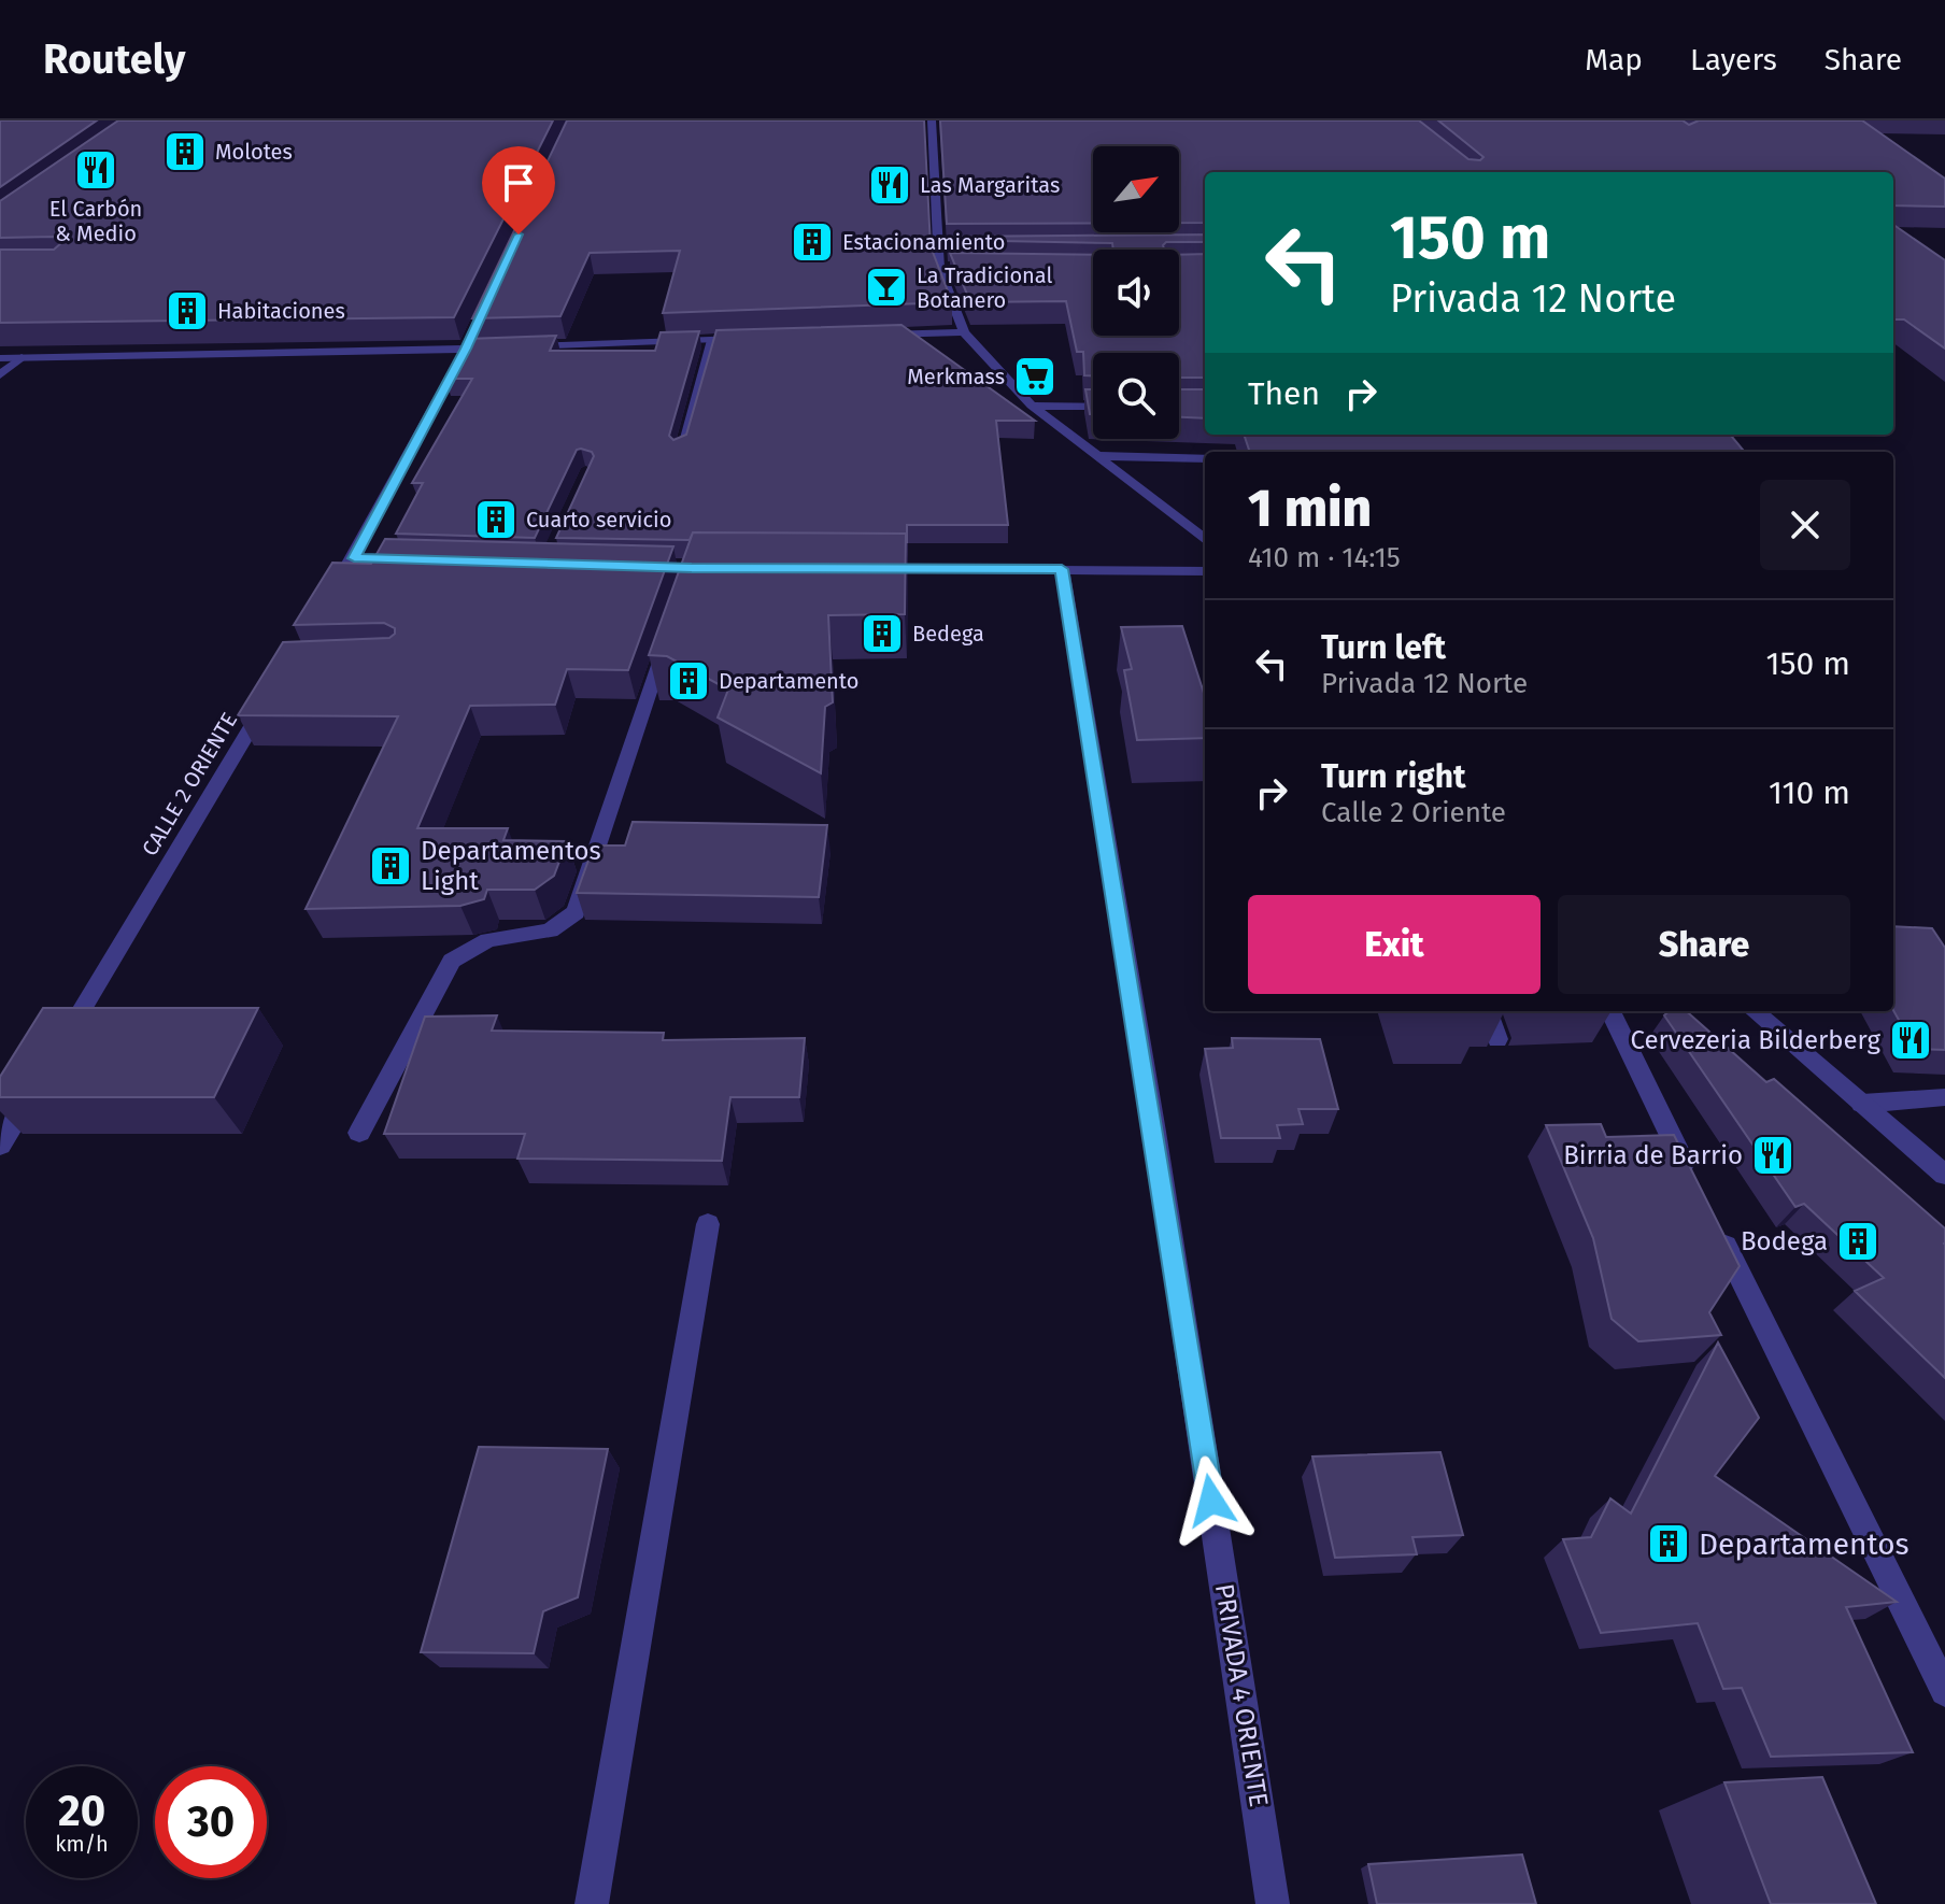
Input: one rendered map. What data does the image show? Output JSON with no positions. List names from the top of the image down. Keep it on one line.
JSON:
{"streets":{"street":["CALLE 2 ORIENTE","PRIVADA 4 ORIENTE"]},"places":{"building":["Molotes","Estacionamiento","Habitaciones","Cuarto servicio","Bedega","Departamento","Departamentos Light","Bodega","Departamentos"],"restaurant":["El Carbón & Medio","Las Margaritas","Cervezeria Bilderberg","Birria de Barrio"],"bar":["La Tradicional Botanero"],"supermarket":["Merkmass"]},"north":"top right","page":{"header":"Routely","nav":["Map","Layers","Share"],"turn":["150 m","Privada 12 Norte"],"then":"Then","heading":["1 min","410 m · 14:15"],"list":[{"name":"Turn left","note":"Privada 12 Norte","value":"150 m"},{"name":"Turn right","note":"Calle 2 Oriente","value":"110 m"}],"buttons":["Exit","Share"],"speed":"20 km/h","limit":"30"}}
